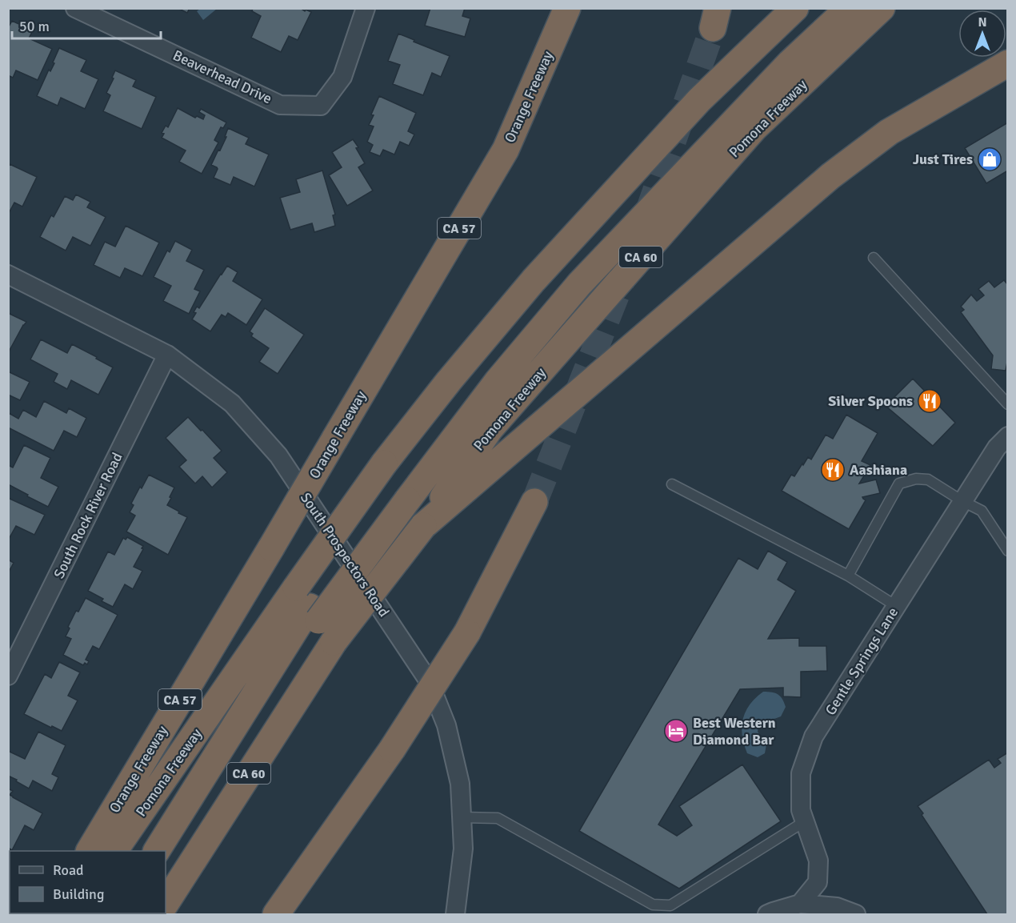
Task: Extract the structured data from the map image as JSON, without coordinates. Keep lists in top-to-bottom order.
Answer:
{
  "streets": {
    "highway": [
      "Orange Freeway",
      "Pomona Freeway",
      "CA 57",
      "CA 60"
    ],
    "street": [
      "Beaverhead Drive",
      "South Rock River Road",
      "South Prospectors Road",
      "Gentle Springs Lane"
    ]
  },
  "crossings": [
    ["South Rock River Road", "South Prospectors Road"]
  ],
  "places": {
    "shop": ["Just Tires"],
    "restaurant": ["Silver Spoons", "Aashiana"],
    "hotel": ["Best Western Diamond Bar"]
  },
  "legend": ["Road", "Building"],
  "scale_bar": "50 m",
  "north": "top"
}
